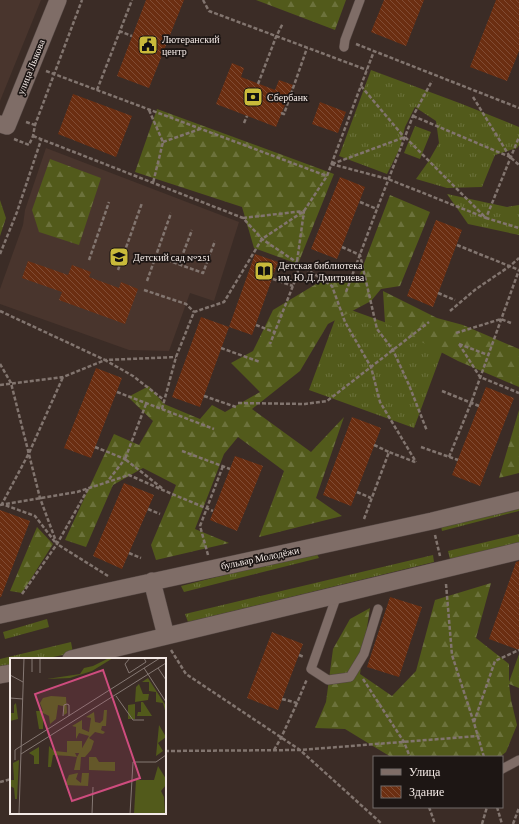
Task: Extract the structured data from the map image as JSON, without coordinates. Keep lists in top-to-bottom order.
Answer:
{
  "streets": {
    "street": ["улица Лыкова", "бульвар Молодёжи"]
  },
  "places": {
    "public building": ["Лютеранский центр"],
    "bank": ["Сбербанк"],
    "school or university": ["Детский сад №251"],
    "library": ["Детская библиотека им. Ю.Д. Дмитриева"]
  },
  "legend": ["Улица", "Здание"]
}
